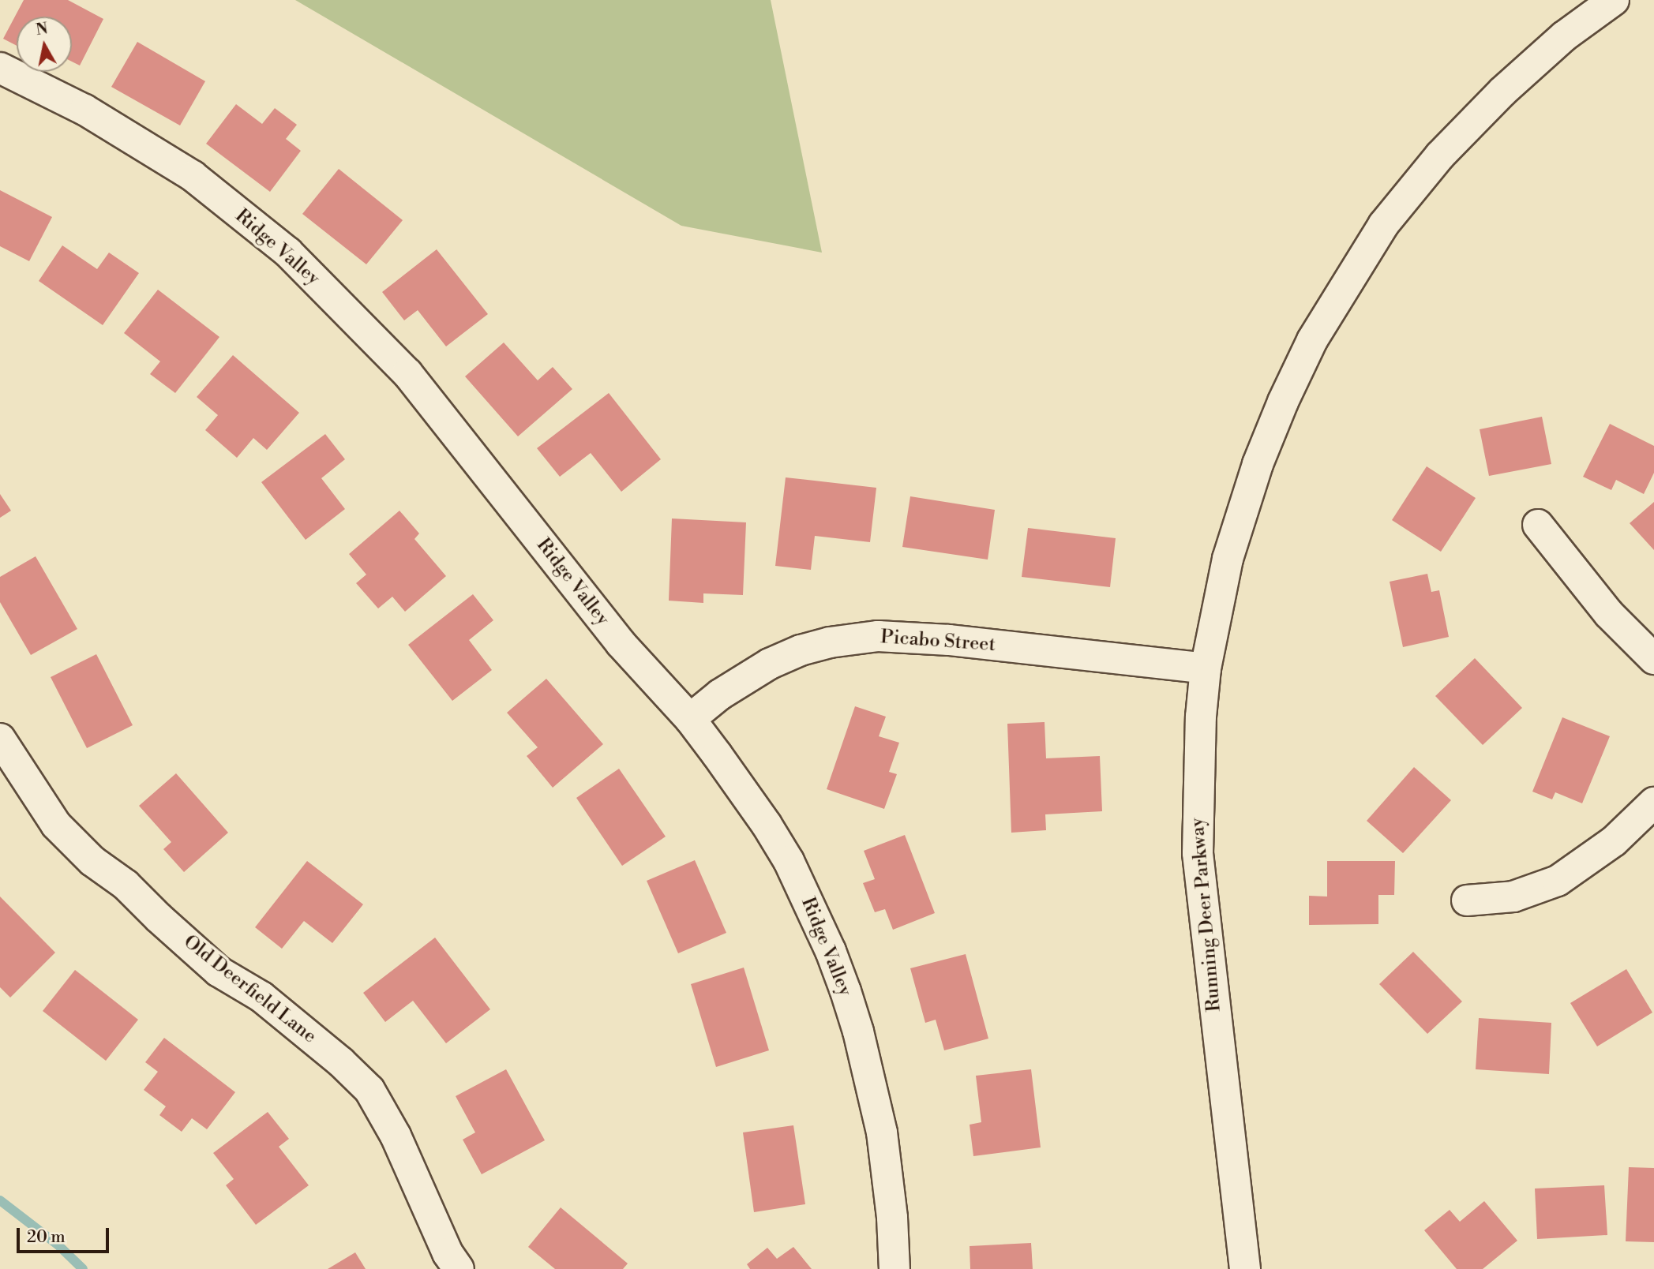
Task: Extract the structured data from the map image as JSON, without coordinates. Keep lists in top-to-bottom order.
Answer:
{
  "streets": {
    "street": [
      "Ridge Valley",
      "Picabo Street",
      "Running Deer Parkway",
      "Old Deerfield Lane"
    ]
  },
  "crossings": [
    ["Ridge Valley", "Picabo Street"],
    ["Picabo Street", "Running Deer Parkway"]
  ],
  "scale_bar": "20 m",
  "north": "top"
}
